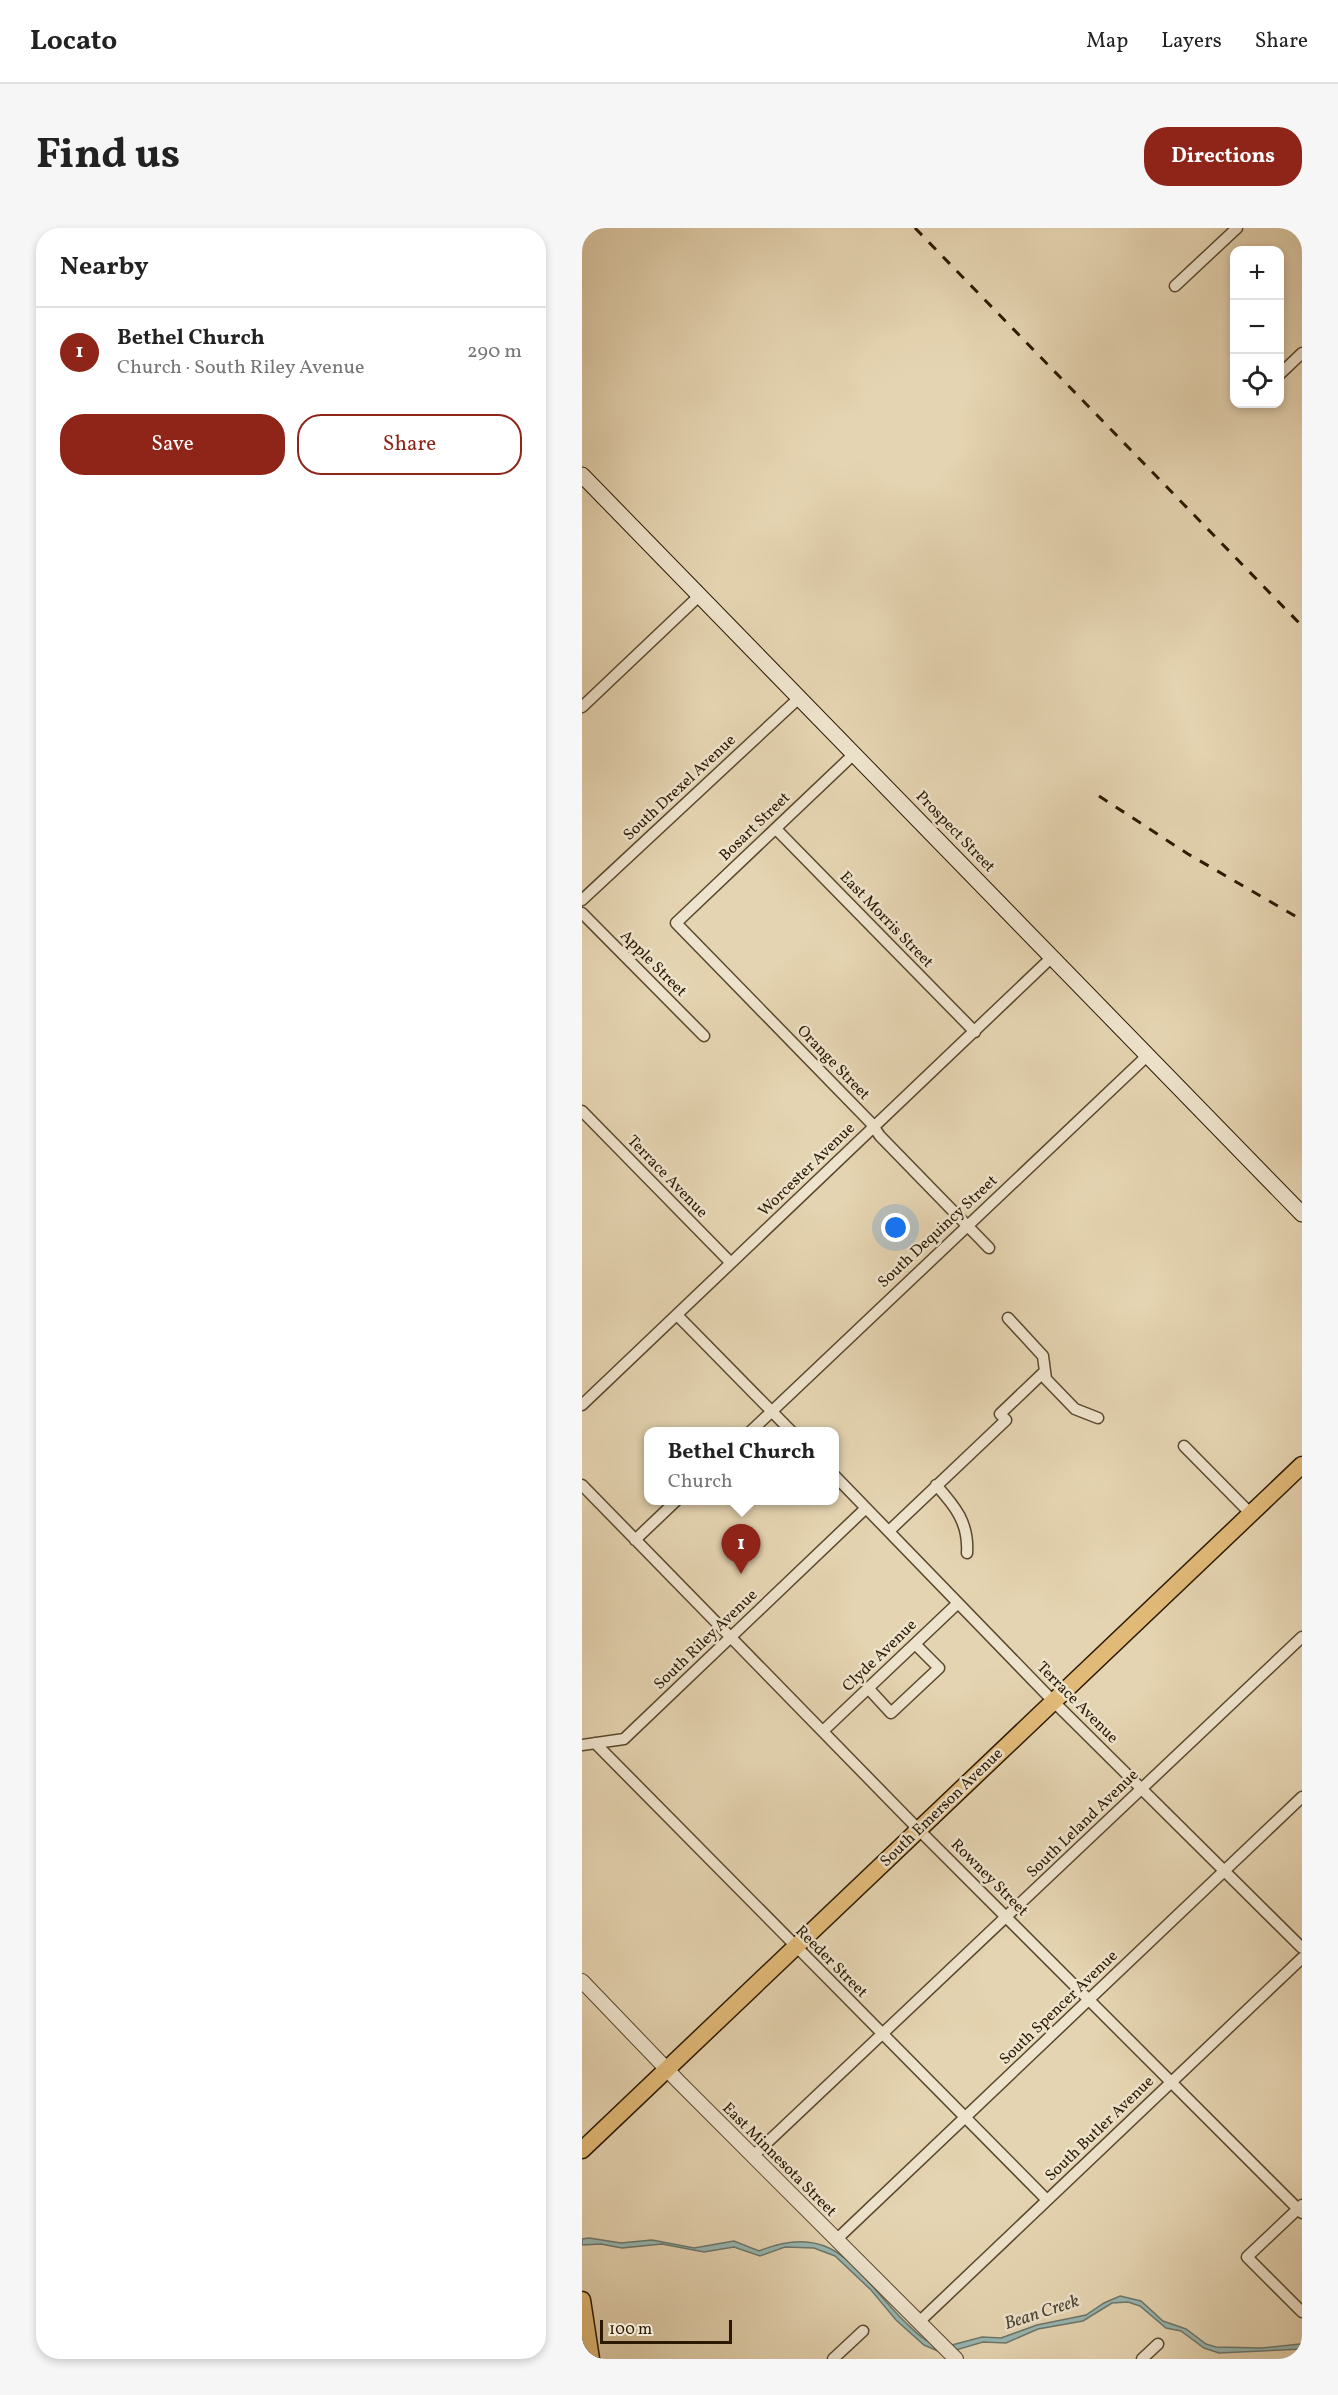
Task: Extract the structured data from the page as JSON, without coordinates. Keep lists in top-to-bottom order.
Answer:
{
  "streets": {
    "main road": ["Prospect Street", "South Emerson Avenue"],
    "street": [
      "South Drexel Avenue",
      "Bosart Street",
      "East Morris Street",
      "Apple Street",
      "Orange Street",
      "Worcester Avenue",
      "Terrace Avenue",
      "South Dequincy Street",
      "South Riley Avenue",
      "Clyde Avenue",
      "South Leland Avenue",
      "Rowney Street",
      "Reeder Street",
      "South Spencer Avenue",
      "South Butler Avenue",
      "East Minnesota Street"
    ]
  },
  "crossings": [
    ["South Drexel Avenue", "Prospect Street"],
    ["Bosart Street", "Prospect Street"],
    ["Bosart Street", "East Morris Street"],
    ["Bosart Street", "Orange Street"],
    ["Prospect Street", "Worcester Avenue"],
    ["Prospect Street", "South Dequincy Street"],
    ["East Morris Street", "Worcester Avenue"],
    ["Orange Street", "Worcester Avenue"],
    ["Orange Street", "South Dequincy Street"],
    ["Worcester Avenue", "Terrace Avenue"],
    ["Terrace Avenue", "South Riley Avenue"],
    ["Terrace Avenue", "Clyde Avenue"],
    ["Terrace Avenue", "South Emerson Avenue"],
    ["Terrace Avenue", "South Leland Avenue"],
    ["Terrace Avenue", "South Spencer Avenue"],
    ["South Riley Avenue", "Rowney Street"],
    ["South Riley Avenue", "Reeder Street"],
    ["Clyde Avenue", "Rowney Street"],
    ["South Emerson Avenue", "Rowney Street"],
    ["South Emerson Avenue", "Reeder Street"],
    ["South Emerson Avenue", "East Minnesota Street"],
    ["South Leland Avenue", "Rowney Street"],
    ["South Leland Avenue", "Reeder Street"],
    ["South Leland Avenue", "East Minnesota Street"],
    ["Rowney Street", "South Spencer Avenue"],
    ["Rowney Street", "South Butler Avenue"],
    ["Reeder Street", "South Spencer Avenue"],
    ["Reeder Street", "South Butler Avenue"],
    ["South Spencer Avenue", "East Minnesota Street"],
    ["South Butler Avenue", "East Minnesota Street"]
  ],
  "water": ["Bean Creek"],
  "scale_bar": "100 m",
  "page": {
    "header": "Locato",
    "nav": ["Map", "Layers", "Share"],
    "title": "Find us",
    "buttons": [
      "Directions",
      ["Save", "Share"]
    ],
    "heading": "Nearby",
    "map_buttons": ["+", "−"],
    "list": [
      {
        "mark": "1",
        "name": "Bethel Church",
        "note": "Church · South Riley Avenue",
        "value": "290 m"
      }
    ],
    "popup": ["Bethel Church", "Church"],
    "pins": "1",
    "scale": "100 m"
  }
}
